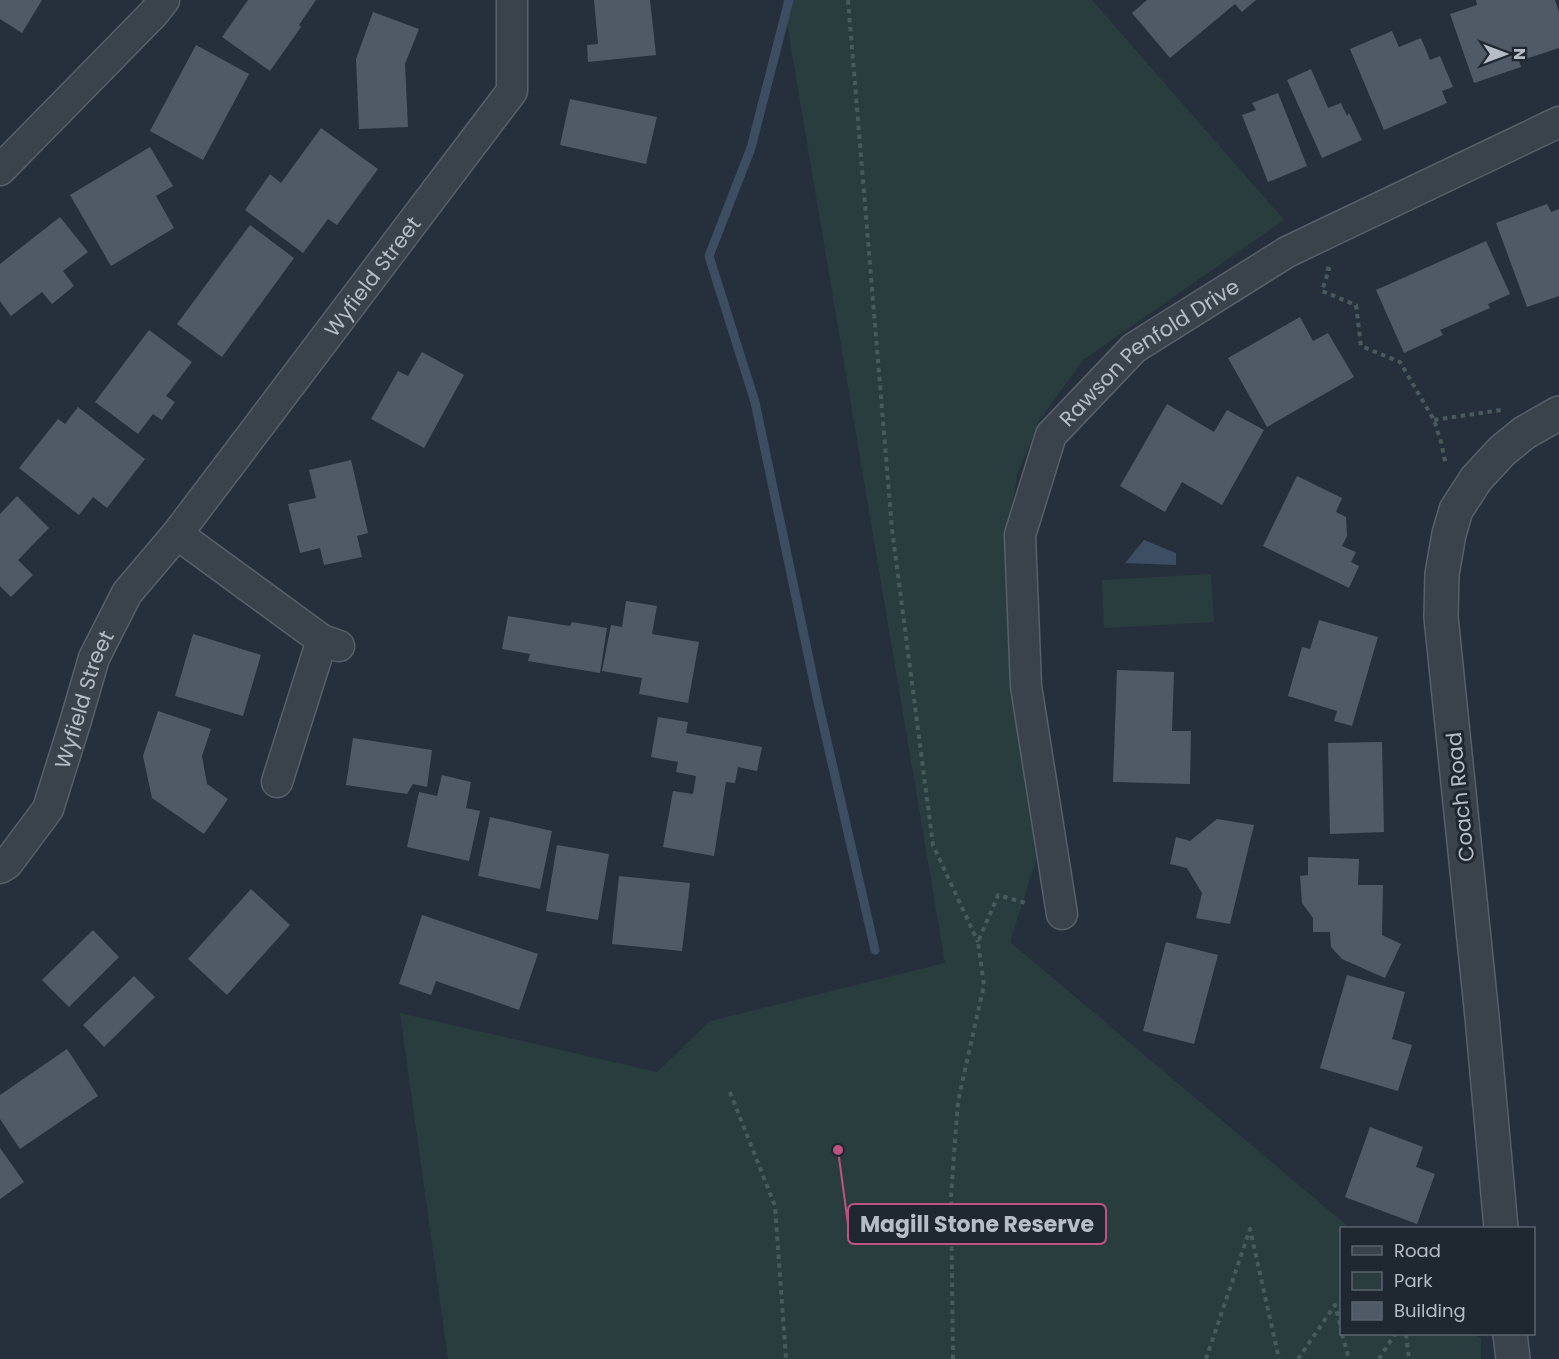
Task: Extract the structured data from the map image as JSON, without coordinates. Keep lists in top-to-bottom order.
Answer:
{
  "streets": {
    "street": ["Wyfield Street", "Rawson Penfold Drive", "Coach Road"]
  },
  "places": ["Magill Stone Reserve"],
  "legend": ["Road", "Park", "Building"],
  "north": "right"
}
